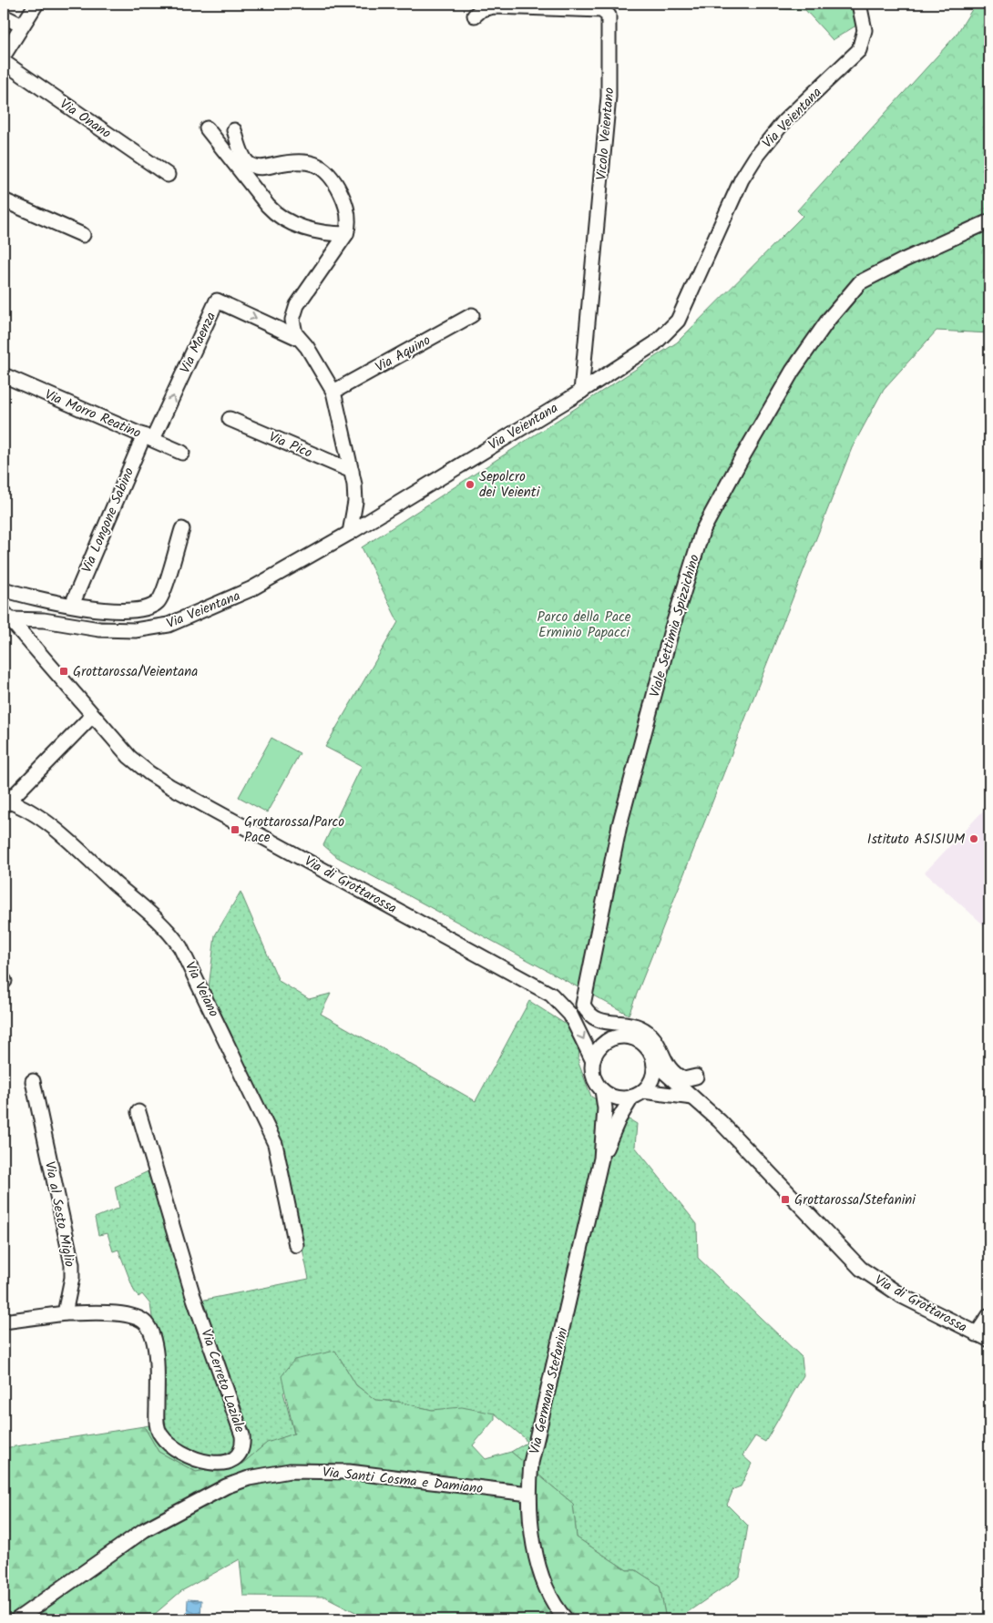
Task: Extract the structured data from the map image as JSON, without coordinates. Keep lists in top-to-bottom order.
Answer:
{
  "streets": {
    "street": [
      "Via Veientana",
      "Via Onano",
      "Vicolo Veientano",
      "Via Maenza",
      "Via Aquino",
      "Via Morro Reatino",
      "Via Pico",
      "Via Longone Sabino",
      "Viale Settimia Spizzichino",
      "Via di Grottarossa",
      "Via Veiano",
      "Via al Sesto Miglio",
      "Via Cerreto Laziale",
      "Via Germana Stefanini",
      "Via Santi Cosma e Damiano"
    ]
  },
  "crossings": [
    ["Via Veientana", "Vicolo Veientano"],
    ["Via Veientana", "Via di Grottarossa"],
    ["Via Maenza", "Via Morro Reatino"],
    ["Via Maenza", "Via Longone Sabino"],
    ["Via Morro Reatino", "Via Longone Sabino"],
    ["Via di Grottarossa", "Via Germana Stefanini"],
    ["Via al Sesto Miglio", "Via Cerreto Laziale"],
    ["Via Germana Stefanini", "Via Santi Cosma e Damiano"]
  ],
  "parks": ["Parco della Pace Erminio Papacci"],
  "places": {
    "other": ["Sepolcro dei Veienti", "Istituto ASISIUM"],
    "transit": ["Grottarossa/Veientana", "Grottarossa/Parco Pace", "Grottarossa/Stefanini"]
  }
}
